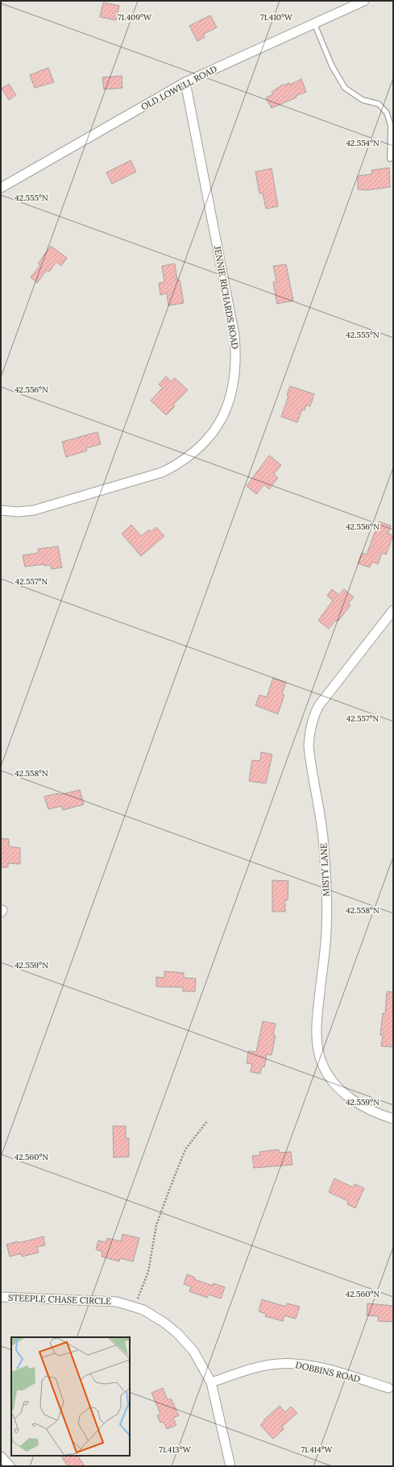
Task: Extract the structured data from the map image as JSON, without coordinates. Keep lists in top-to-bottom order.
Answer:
{
  "streets": {
    "street": [
      "OLD LOWELL ROAD",
      "JENNIE RICHARDS ROAD",
      "MISTY LANE",
      "STEEPLE CHASE CIRCLE",
      "DOBBINS ROAD"
    ]
  },
  "crossings": [
    ["OLD LOWELL ROAD", "JENNIE RICHARDS ROAD"],
    ["STEEPLE CHASE CIRCLE", "DOBBINS ROAD"]
  ],
  "coordinates": [
    "71.409°W",
    "71.410°W",
    "42.554°N",
    "42.555°N",
    "42.556°N",
    "42.557°N",
    "42.558°N",
    "42.559°N",
    "42.560°N",
    "71.413°W",
    "71.414°W"
  ]
}
